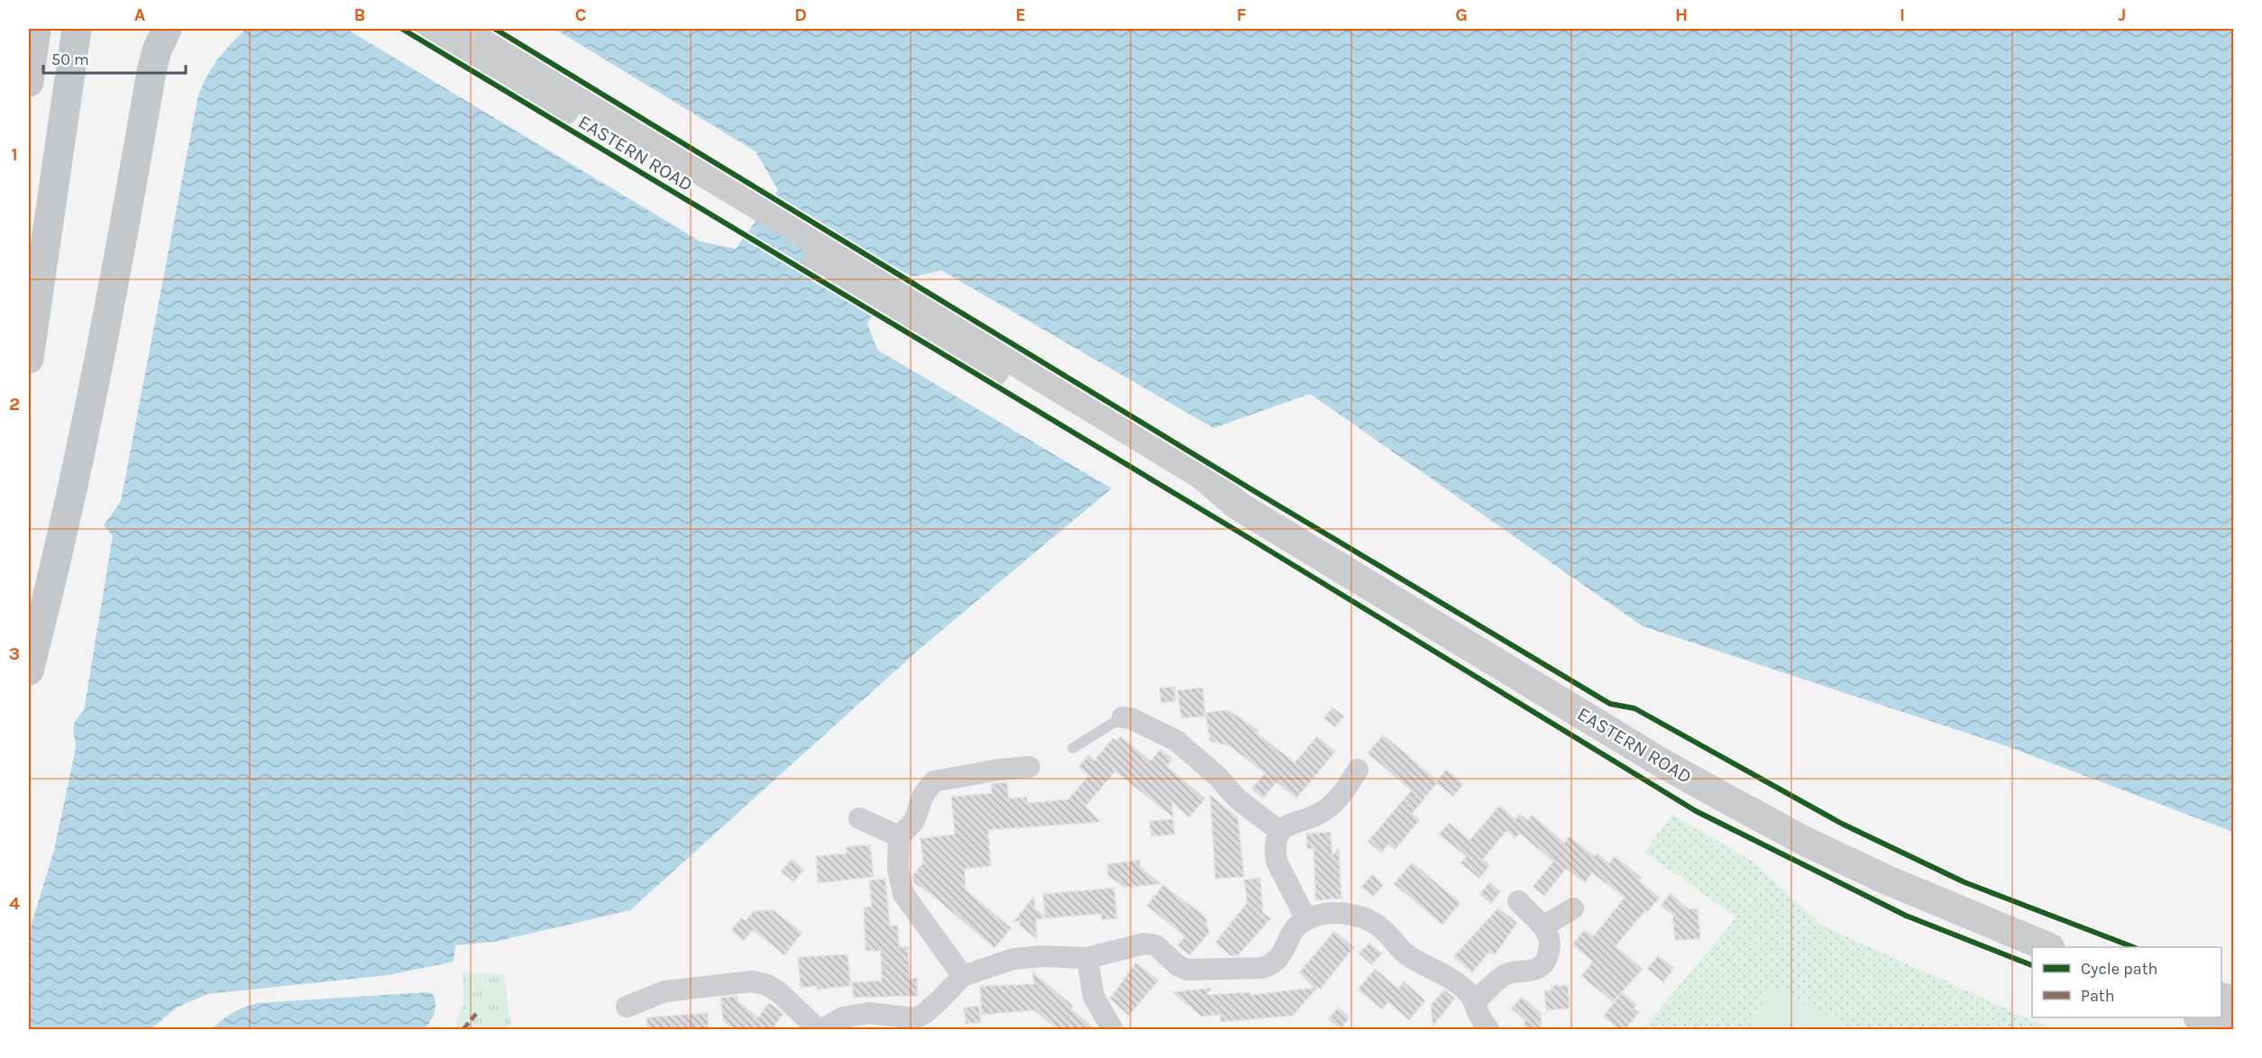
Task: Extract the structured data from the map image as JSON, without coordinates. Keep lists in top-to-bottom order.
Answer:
{
  "streets": {
    "main road": ["EASTERN ROAD"]
  },
  "legend": ["Cycle path", "Path"],
  "scale_bar": "50 m",
  "grid": {
    "columns": [
      "A",
      "B",
      "C",
      "D",
      "E",
      "F",
      "G",
      "H",
      "I",
      "J"
    ],
    "rows": [
      "1",
      "2",
      "3",
      "4"
    ]
  }
}
